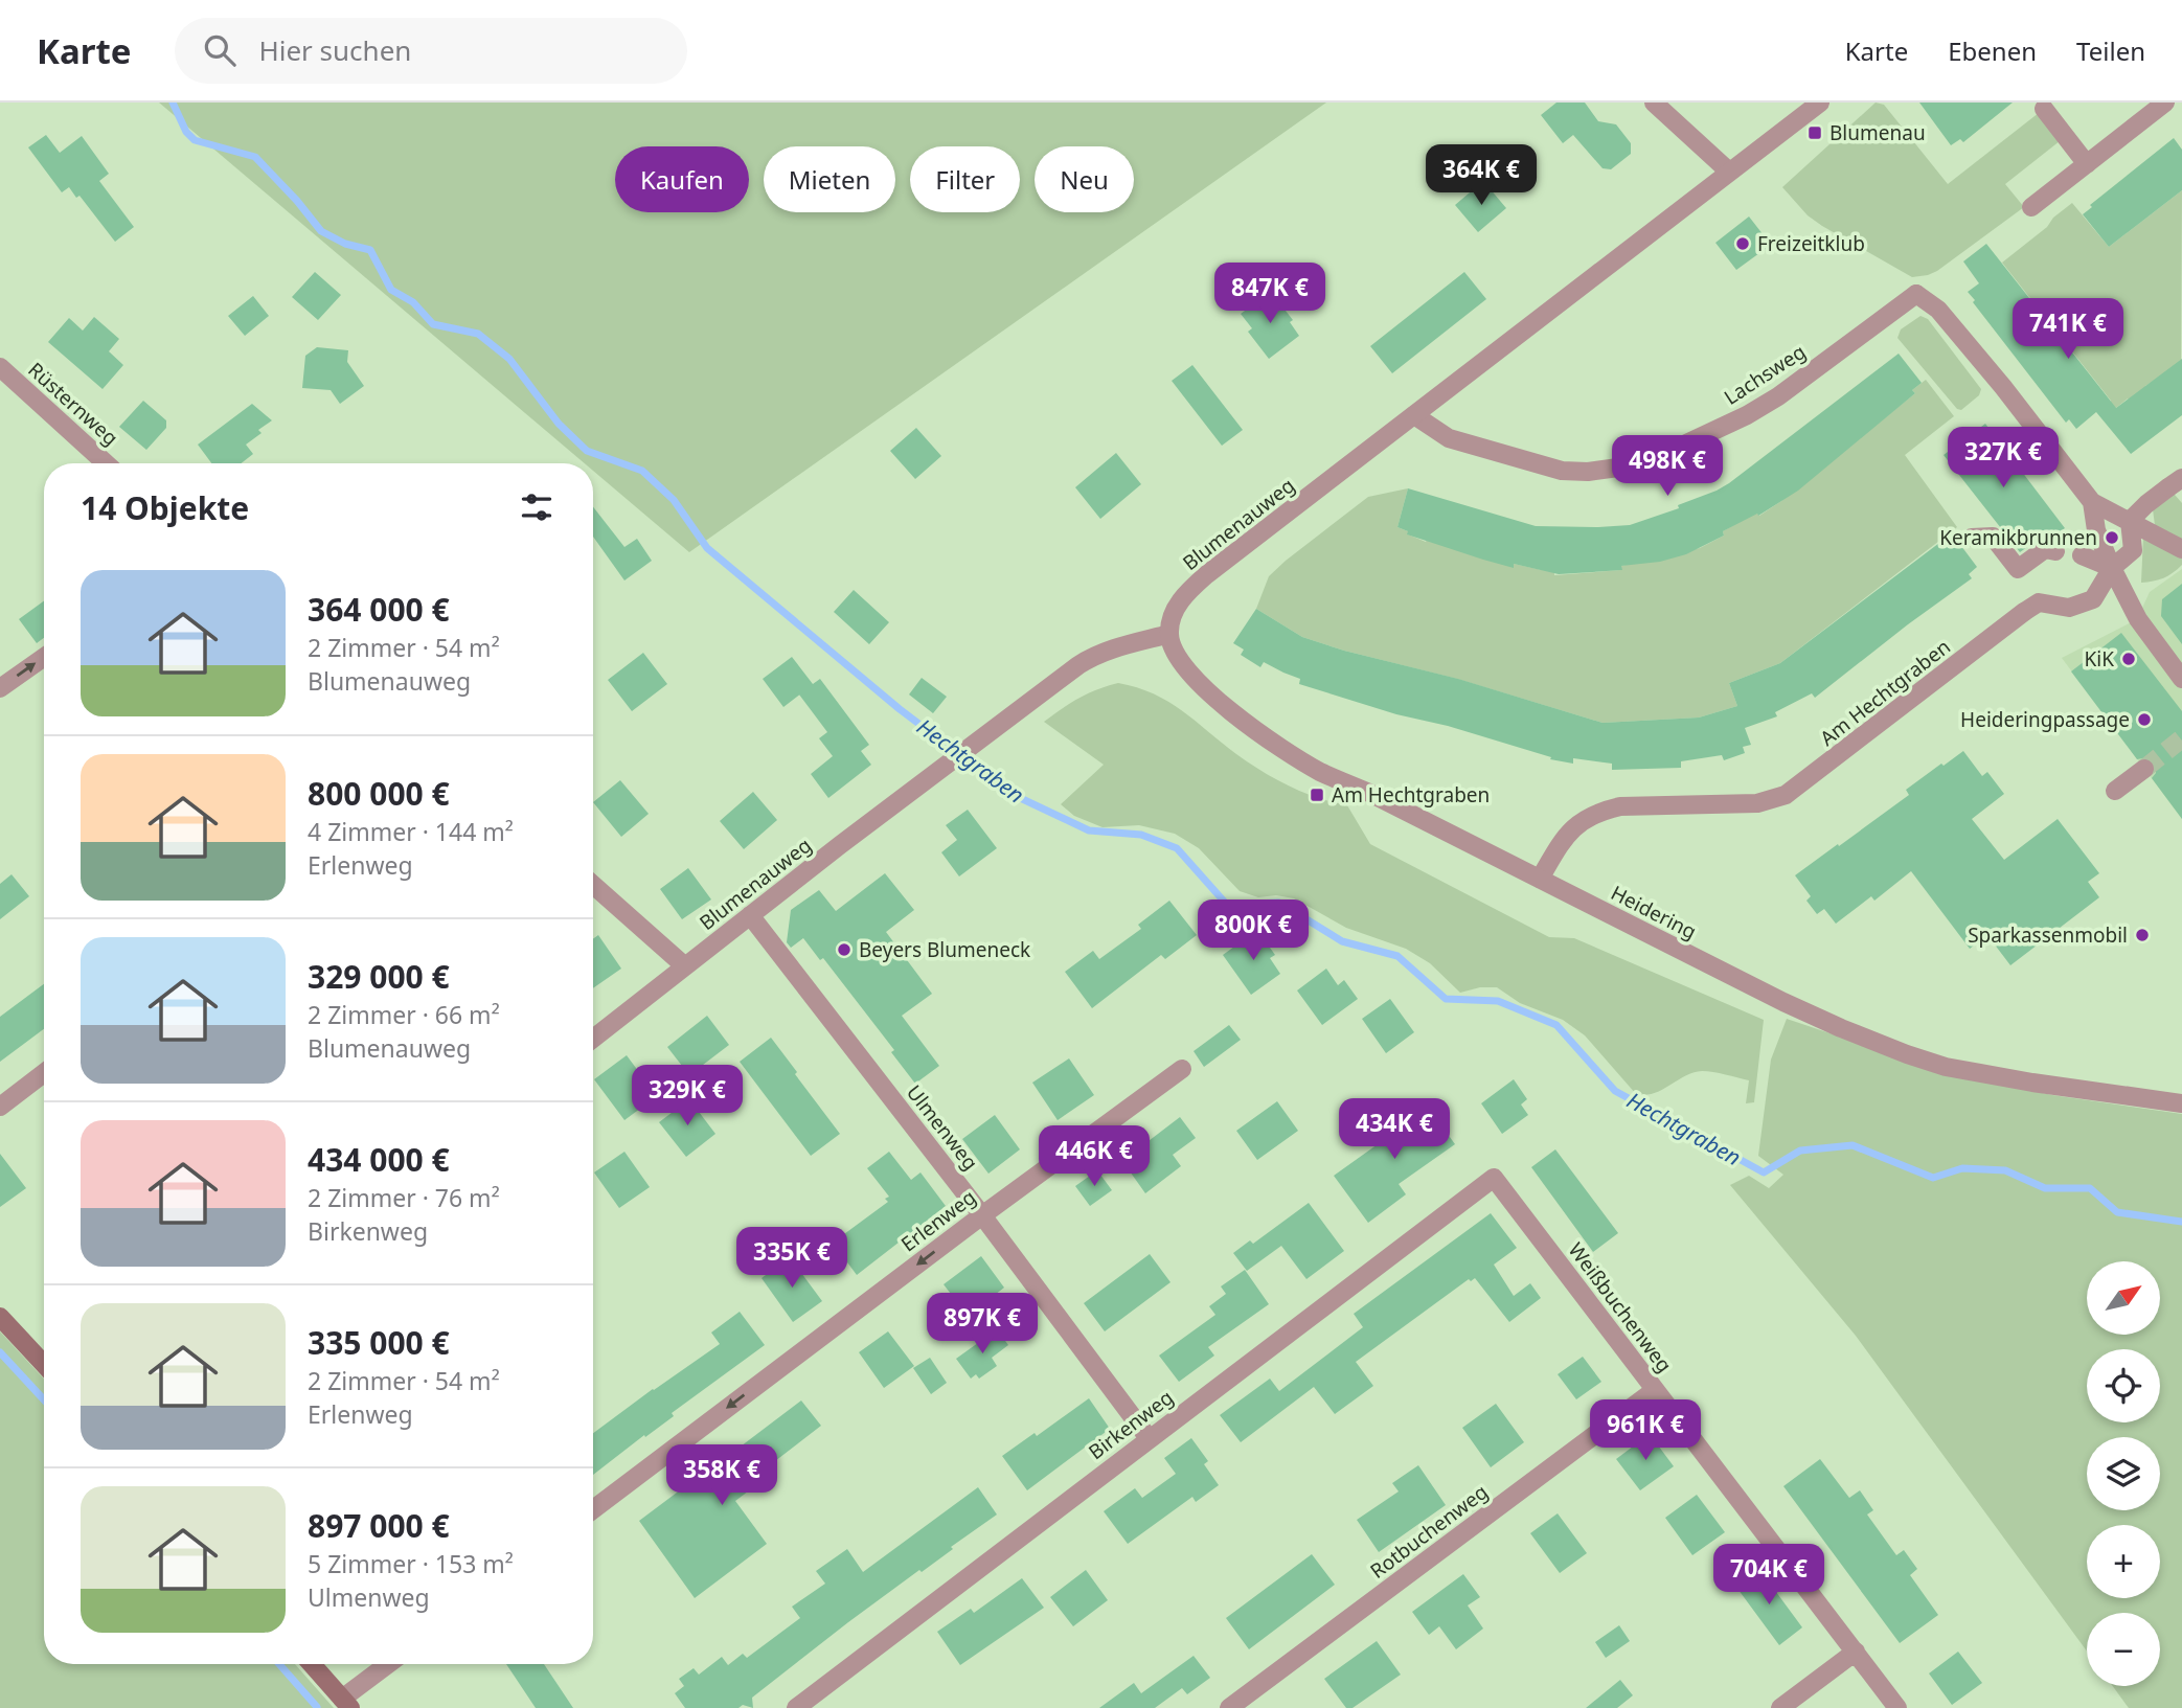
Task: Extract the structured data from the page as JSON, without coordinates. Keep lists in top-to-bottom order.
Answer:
{
  "streets": {
    "street": [
      "Lachsweg",
      "Rüsternweg",
      "Blumenauweg",
      "Am Hechtgraben",
      "Heidering",
      "Ulmenweg",
      "Erlenweg",
      "Weißbuchenweg",
      "Birkenweg",
      "Rotbuchenweg"
    ]
  },
  "crossings": [
    ["Lachsweg", "Blumenauweg"],
    ["Blumenauweg", "Heidering"],
    ["Blumenauweg", "Ulmenweg"],
    ["Am Hechtgraben", "Heidering"],
    ["Ulmenweg", "Erlenweg"],
    ["Ulmenweg", "Birkenweg"],
    ["Weißbuchenweg", "Birkenweg"],
    ["Weißbuchenweg", "Rotbuchenweg"]
  ],
  "one_way": ["Erlenweg"],
  "water": ["Hechtgraben"],
  "places": {
    "transit": ["Blumenau", "Am Hechtgraben"],
    "other": [
      "Freizeitklub",
      "Keramikbrunnen",
      "KiK",
      "Heideringpassage",
      "Sparkassenmobil",
      "Beyers Blumeneck"
    ]
  },
  "north": "top right",
  "page": {
    "header": "Karte",
    "search": "Hier suchen",
    "nav": ["Karte", "Ebenen", "Teilen"],
    "price": [
      "364K €",
      "847K €",
      "741K €",
      "327K €",
      "498K €",
      "800K €",
      "329K €",
      "434K €",
      "446K €",
      "335K €",
      "897K €",
      "961K €",
      "358K €",
      "704K €"
    ],
    "chip": [
      "Kaufen",
      "Mieten",
      "Filter",
      "Neu"
    ],
    "heading": "14 Objekte",
    "list": [
      {
        "name": "364 000 €",
        "note": "2 Zimmer · 54 m² · Blumenauweg"
      },
      {
        "name": "800 000 €",
        "note": "4 Zimmer · 144 m² · Erlenweg"
      },
      {
        "name": "329 000 €",
        "note": "2 Zimmer · 66 m² · Blumenauweg"
      },
      {
        "name": "434 000 €",
        "note": "2 Zimmer · 76 m² · Birkenweg"
      },
      {
        "name": "335 000 €",
        "note": "2 Zimmer · 54 m² · Erlenweg"
      },
      {
        "name": "897 000 €",
        "note": "5 Zimmer · 153 m² · Ulmenweg"
      }
    ],
    "map_buttons": ["+", "−"]
  }
}
